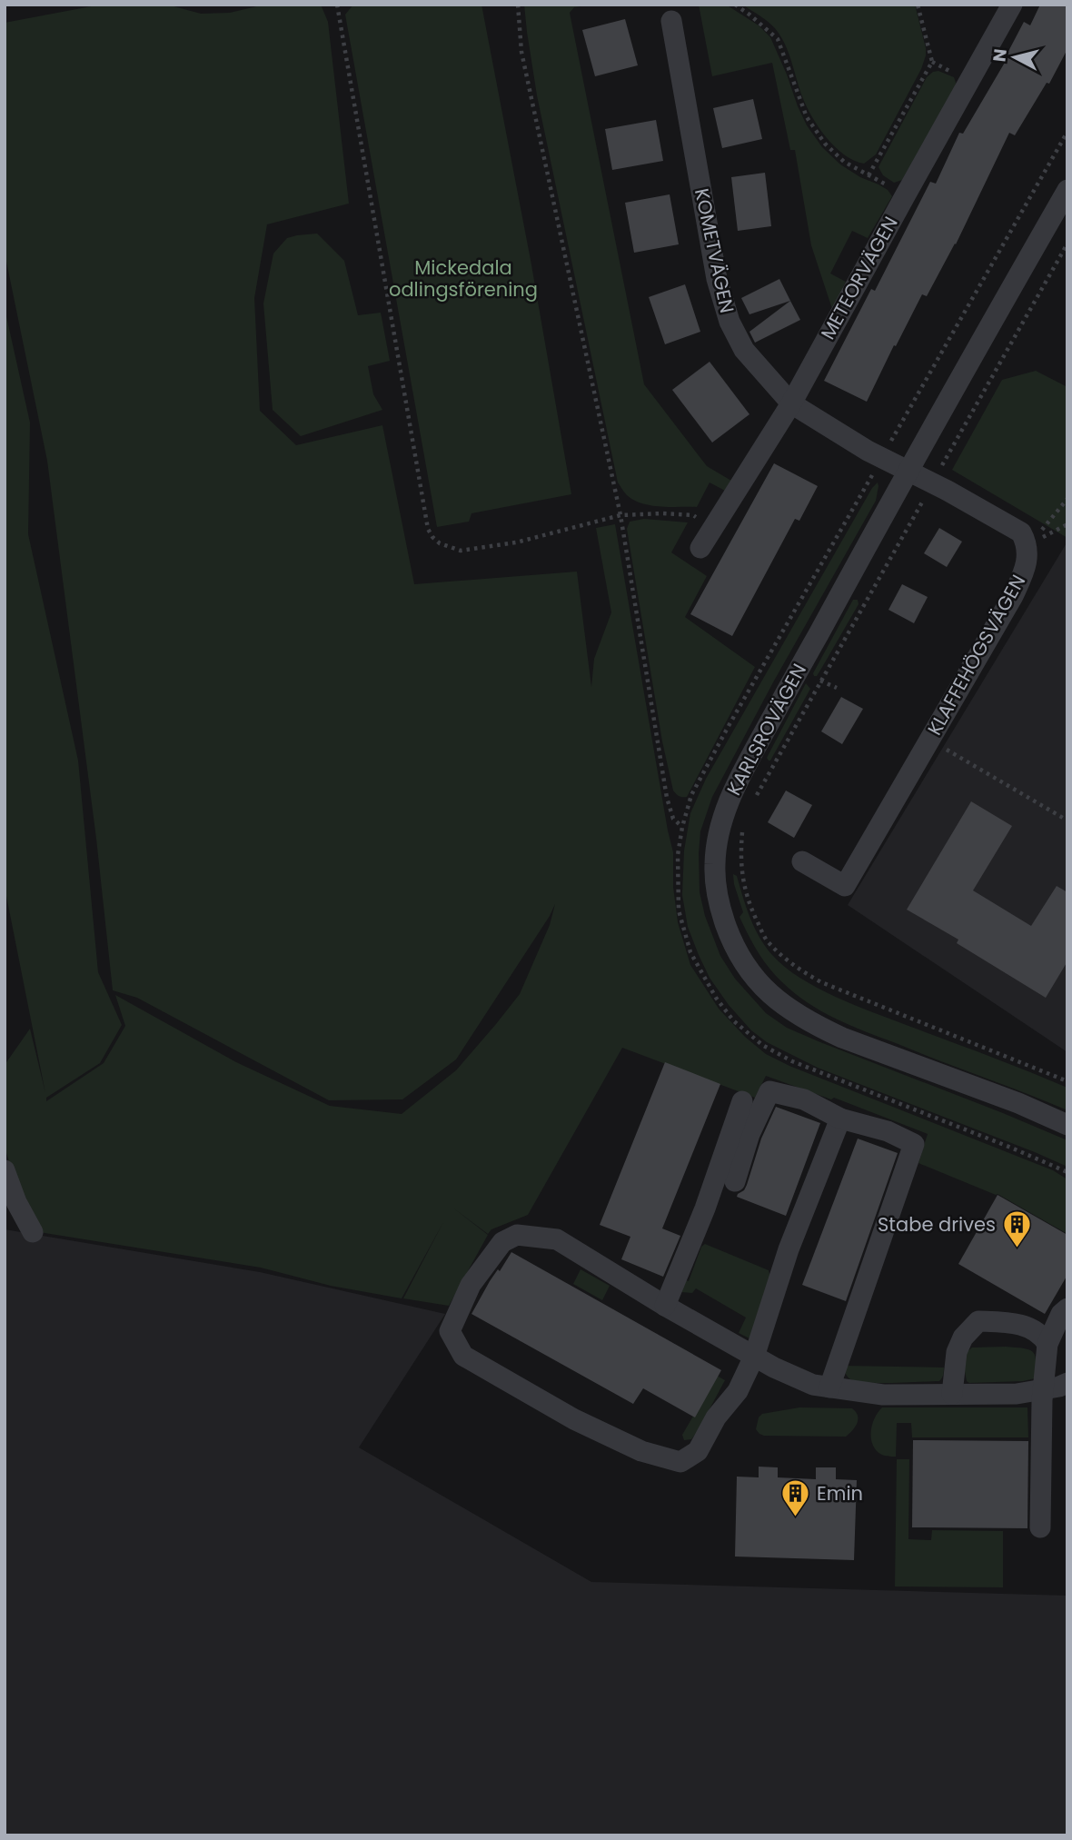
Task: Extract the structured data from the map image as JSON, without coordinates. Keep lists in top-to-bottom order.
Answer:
{
  "streets": {
    "street": [
      "KOMETVÄGEN",
      "METEORVÄGEN",
      "KLAFFEHÖGSVÄGEN",
      "KARLSROVÄGEN"
    ]
  },
  "crossings": [
    ["KOMETVÄGEN", "METEORVÄGEN"],
    ["KOMETVÄGEN", "KARLSROVÄGEN"]
  ],
  "parks": ["Mickedala odlingsförening"],
  "places": {
    "building": ["Stabe drives", "Emin"]
  },
  "north": "left"
}
